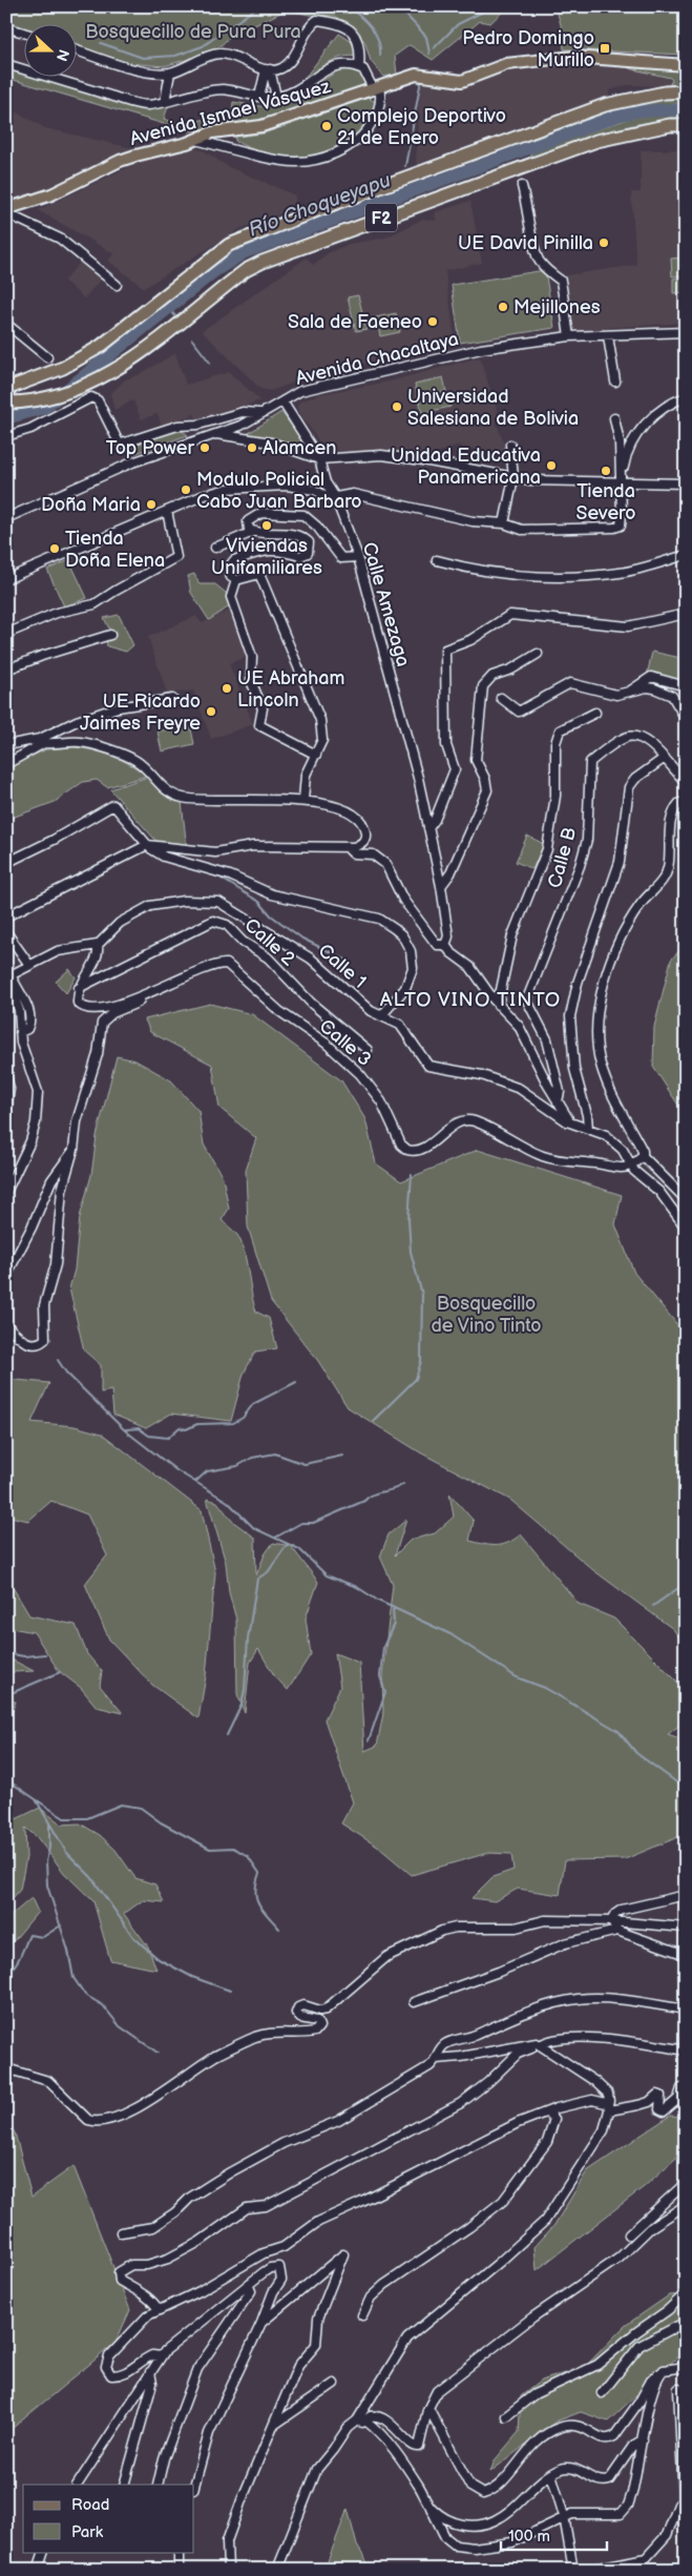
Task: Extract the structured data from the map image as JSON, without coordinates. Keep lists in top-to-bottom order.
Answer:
{
  "streets": {
    "highway": ["F2"],
    "main road": ["Avenida Ismael Vásquez"],
    "street": [
      "Avenida Chacaltaya",
      "Calle Amezaga",
      "Calle B",
      "Calle 2",
      "Calle 1",
      "Calle 3"
    ]
  },
  "crossings": [
    ["Avenida Chacaltaya", "Calle Amezaga"],
    ["Calle 2", "Calle 3"],
    ["Calle 1", "Calle 3"]
  ],
  "districts": ["ALTO VINO TINTO"],
  "water": ["Río Choqueyapu"],
  "parks": ["Bosquecillo de Pura Pura", "Bosquecillo de Vino Tinto"],
  "places": {
    "transit": ["Pedro Domingo Murillo"],
    "other": [
      "Complejo Deportivo 21 de Enero",
      "UE David Pinilla",
      "Mejillones",
      "Sala de Faeneo",
      "Universidad Salesiana de Bolivia",
      "Top Power",
      "Alamcen",
      "Unidad Educativa Panamericana",
      "Tienda Severo",
      "Modulo Policial Cabo Juan Barbaro",
      "Doña Maria",
      "Viviendas Unifamiliares",
      "Tienda Doña Elena",
      "UE Abraham Lincoln",
      "UE Ricardo Jaimes Freyre"
    ]
  },
  "legend": ["Road", "Park"],
  "scale_bar": "100 m",
  "north": "right"
}
